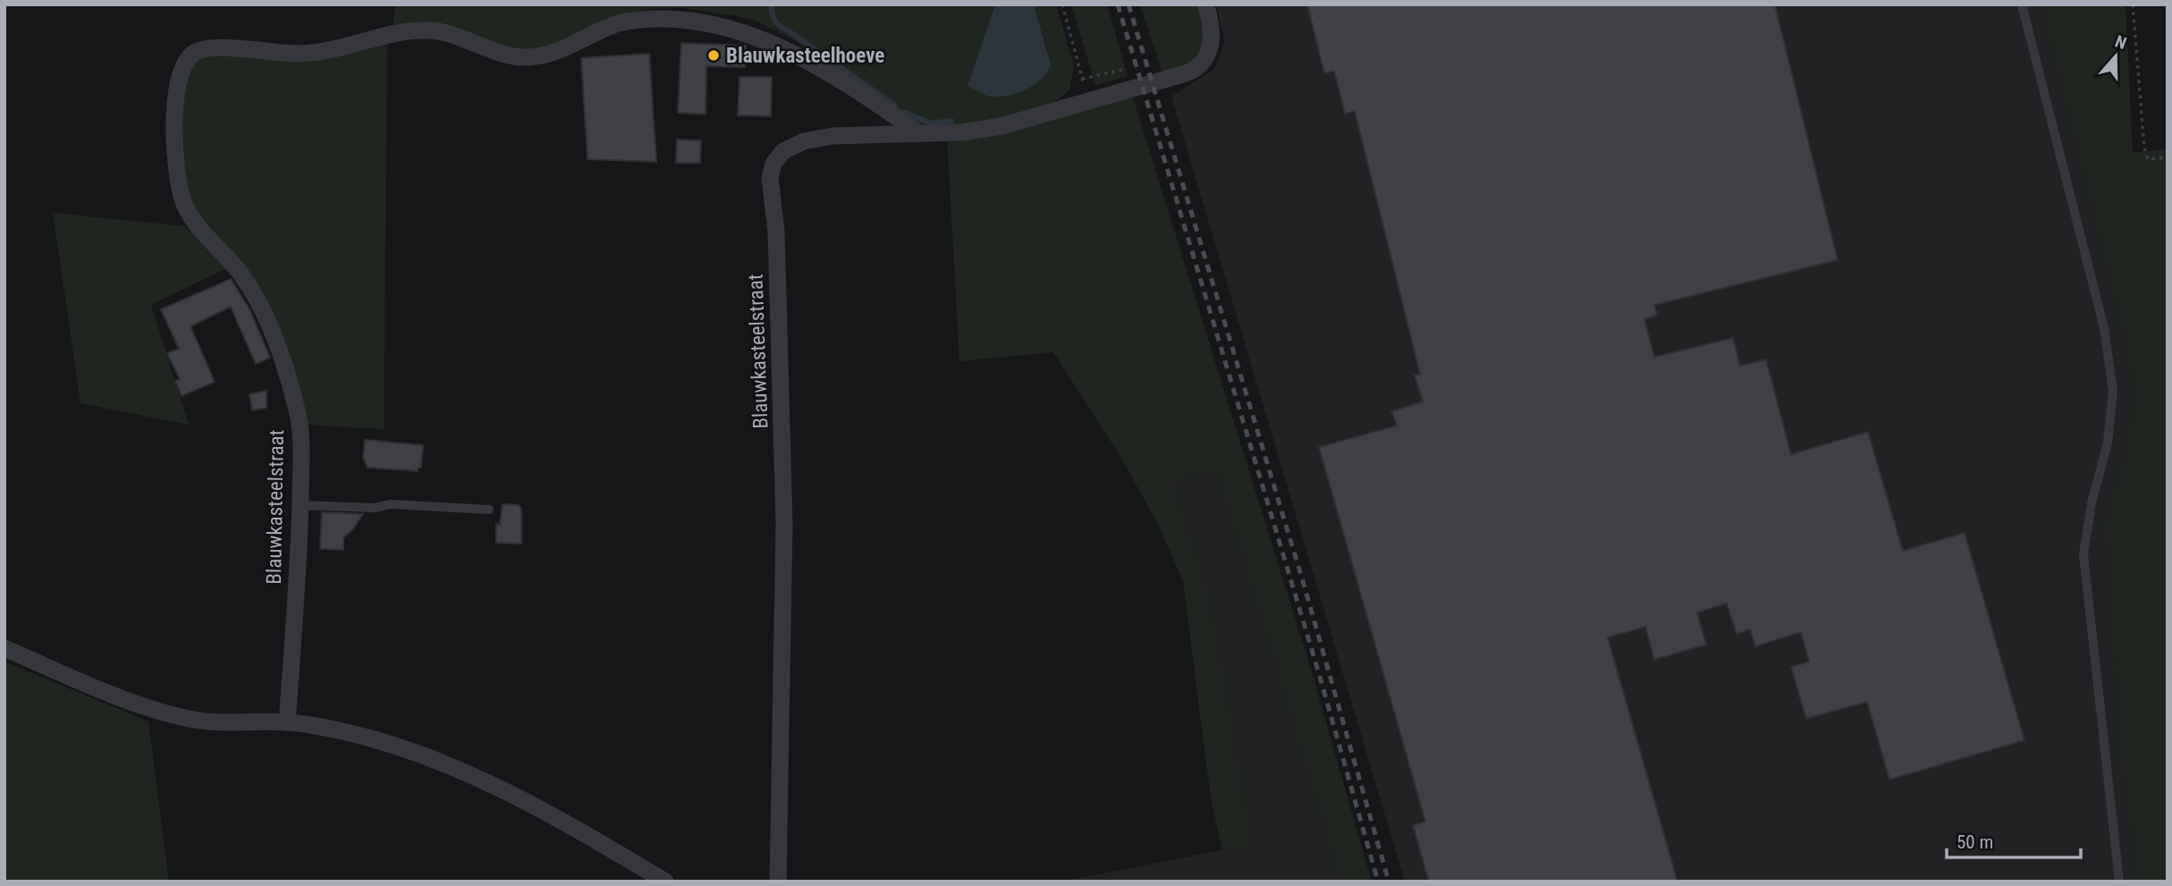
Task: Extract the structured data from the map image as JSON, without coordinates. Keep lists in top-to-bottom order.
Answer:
{
  "streets": {
    "street": ["Blauwkasteelstraat"]
  },
  "places": ["Blauwkasteelhoeve"],
  "scale_bar": "50 m",
  "north": "top"
}
